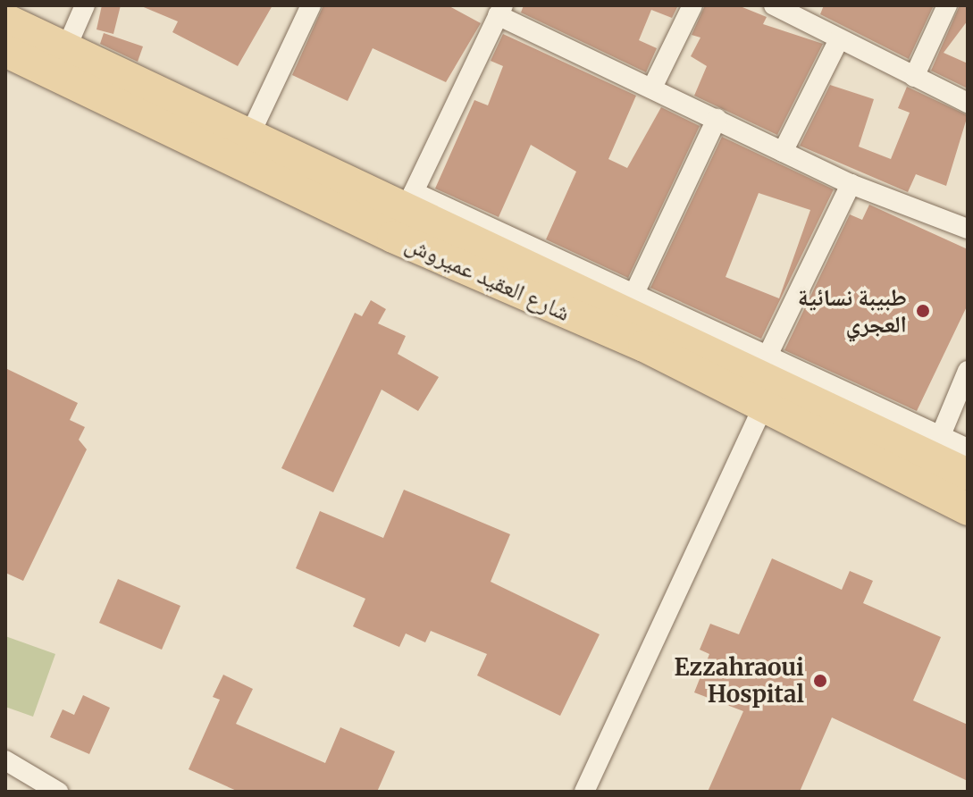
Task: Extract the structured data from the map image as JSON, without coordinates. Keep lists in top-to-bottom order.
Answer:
{
  "streets": {
    "main road": ["شارع العقيد عميروش"]
  },
  "places": ["طبيبة نسائية العجري", "Ezzahraoui Hospital"]
}
